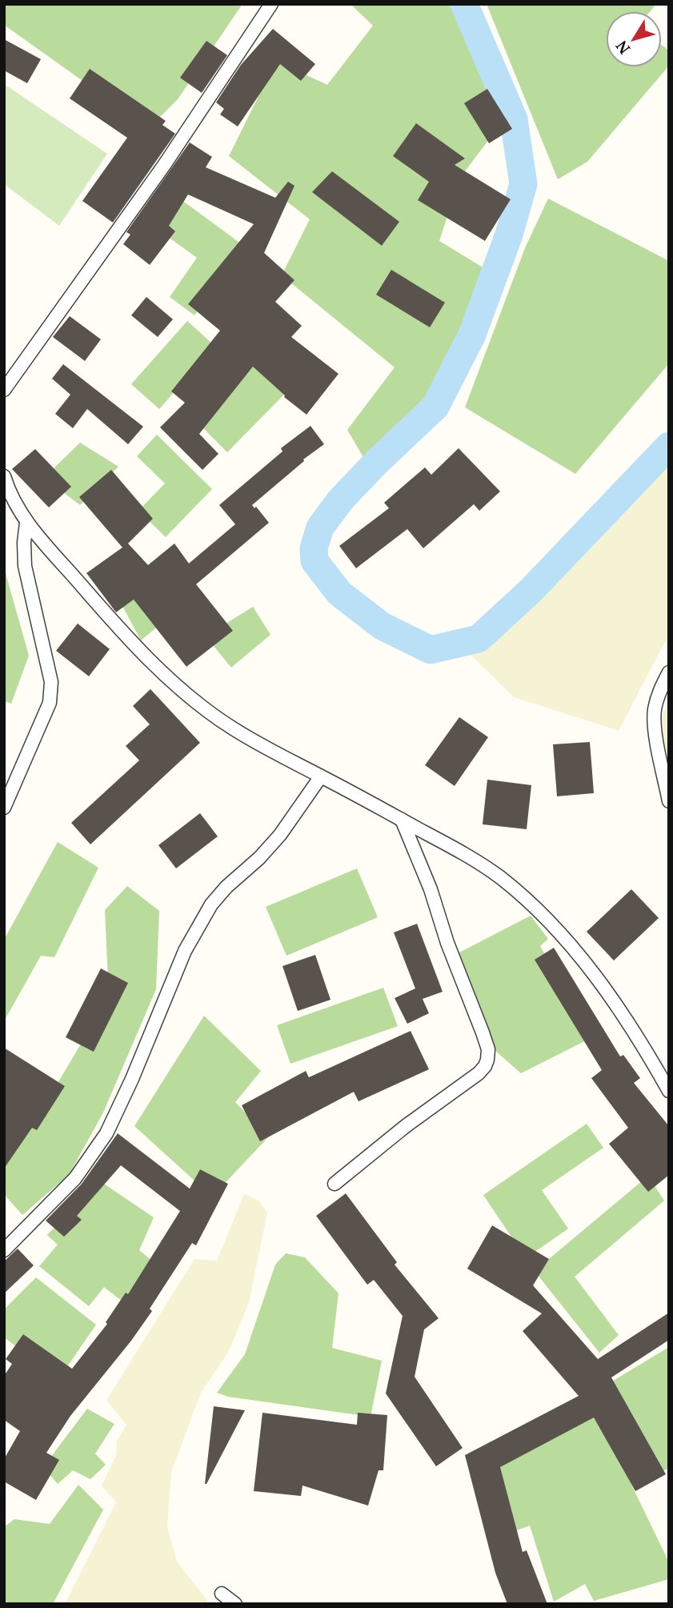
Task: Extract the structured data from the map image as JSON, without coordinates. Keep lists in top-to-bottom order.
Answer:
{
  "north": "bottom left"
}
